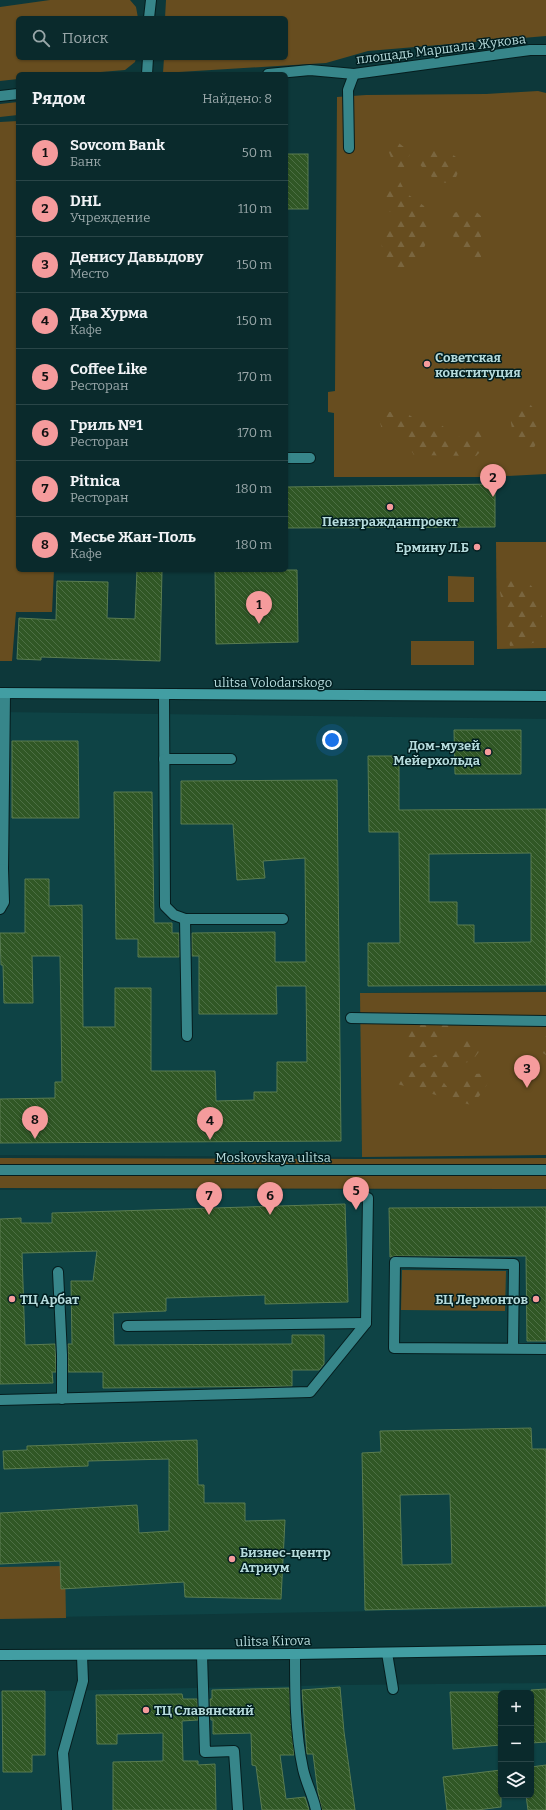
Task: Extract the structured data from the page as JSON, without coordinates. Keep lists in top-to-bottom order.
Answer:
{
  "streets": {
    "main road": ["ulitsa Volodarskogo", "ulitsa Kirova"],
    "street": ["площадь Маршала Жукова", "Moskovskaya ulitsa"]
  },
  "places": [
    "Советская конституция",
    "Пензгражданпроект",
    "Ермину Л.Б",
    "Дом-музей Мейерхольда",
    "ТЦ Арбат",
    "БЦ Лермонтов",
    "Бизнес-центр Атриум",
    "ТЦ Славянский"
  ],
  "page": {
    "search": "Поиск",
    "heading": ["Рядом", "Найдено: 8"],
    "list": [
      {
        "mark": "1",
        "name": "Sovcom Bank",
        "note": "Банк",
        "value": "50 m"
      },
      {
        "mark": "2",
        "name": "DHL",
        "note": "Учреждение",
        "value": "110 m"
      },
      {
        "mark": "3",
        "name": "Денису Давыдову",
        "note": "Место",
        "value": "150 m"
      },
      {
        "mark": "4",
        "name": "Два Хурма",
        "note": "Кафе",
        "value": "150 m"
      },
      {
        "mark": "5",
        "name": "Coffee Like",
        "note": "Ресторан",
        "value": "170 m"
      },
      {
        "mark": "6",
        "name": "Гриль №1",
        "note": "Ресторан",
        "value": "170 m"
      },
      {
        "mark": "7",
        "name": "Pitnica",
        "note": "Ресторан",
        "value": "180 m"
      },
      {
        "mark": "8",
        "name": "Месье Жан-Поль",
        "note": "Кафе",
        "value": "180 m"
      }
    ],
    "pins": [
      "2",
      "1",
      "3",
      "8",
      "4",
      "5",
      "6",
      "7"
    ],
    "map_buttons": ["+", "−"]
  }
}
